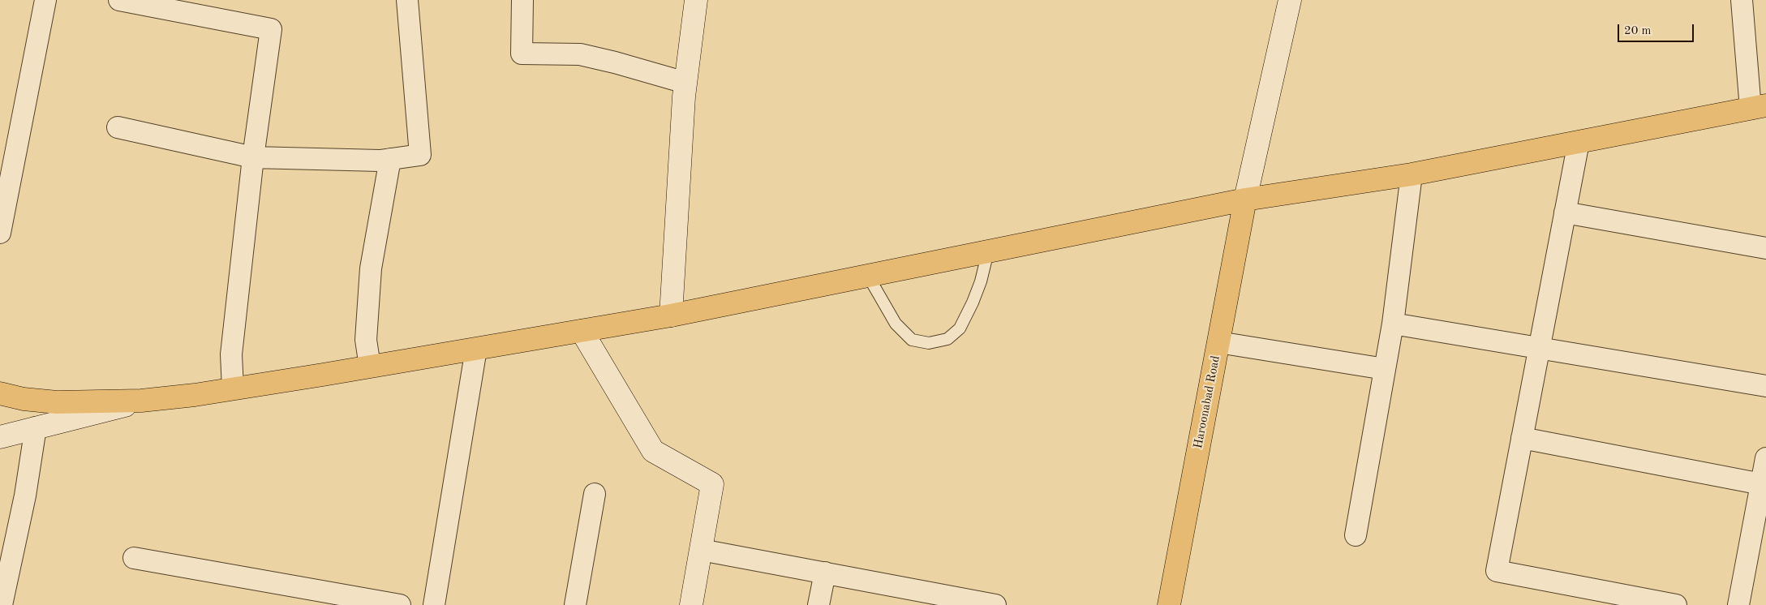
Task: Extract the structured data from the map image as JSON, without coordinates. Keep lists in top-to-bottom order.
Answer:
{
  "streets": {
    "main road": ["Haroonabad Road"]
  },
  "scale_bar": "20 m"
}
